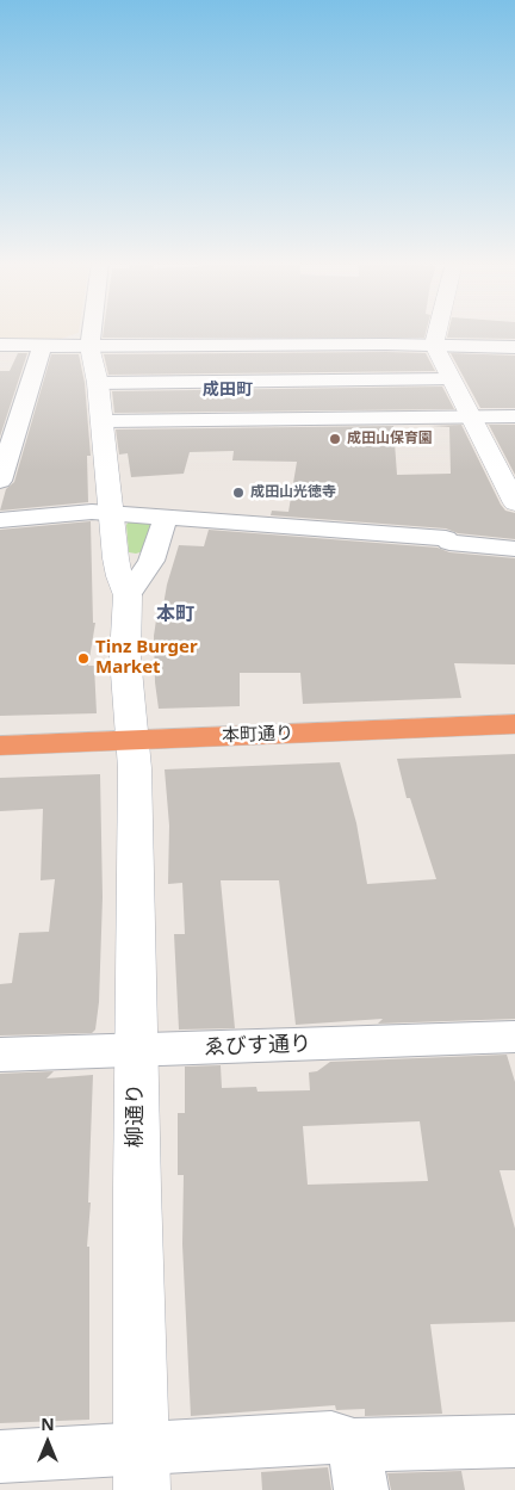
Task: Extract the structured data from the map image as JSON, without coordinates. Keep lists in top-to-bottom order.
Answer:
{
  "streets": {
    "highway": ["本町通り"],
    "street": ["ゑびす通り", "柳通り"]
  },
  "crossings": [
    ["本町通り", "柳通り"],
    ["ゑびす通り", "柳通り"]
  ],
  "districts": ["成田町", "本町"],
  "places": ["成田山保育園", "成田山光徳寺", "Tinz Burger Market"],
  "north": "top"
}
